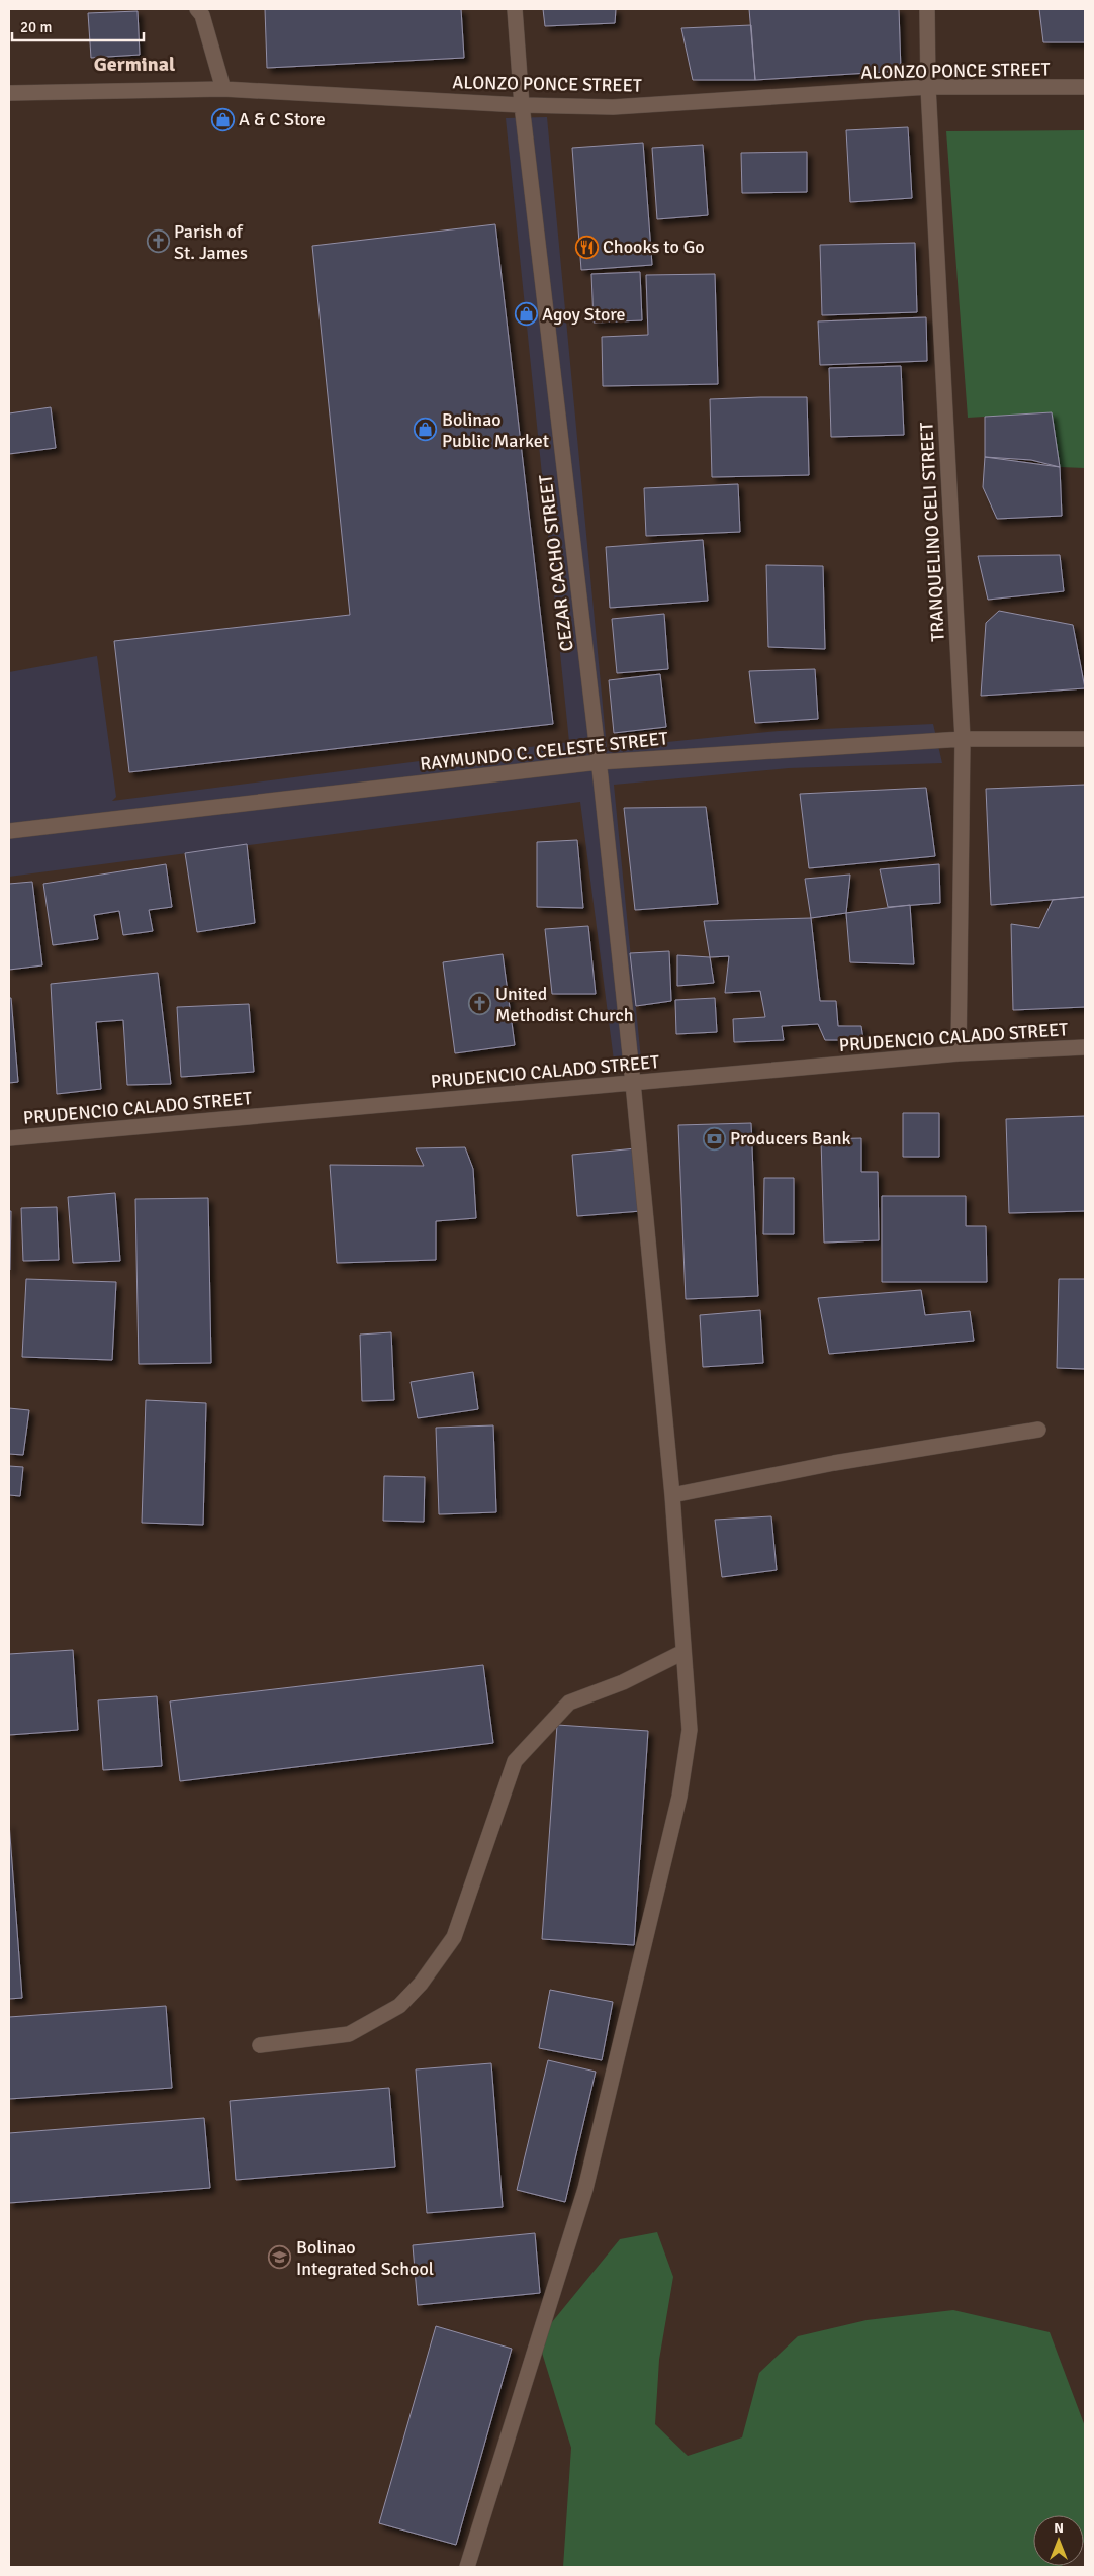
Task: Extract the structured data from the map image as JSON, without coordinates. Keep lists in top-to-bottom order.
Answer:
{
  "streets": {
    "street": [
      "ALONZO PONCE STREET",
      "TRANQUELINO CELI STREET",
      "CEZAR CACHO STREET",
      "RAYMUNDO C. CELESTE STREET",
      "PRUDENCIO CALADO STREET"
    ]
  },
  "crossings": [
    ["ALONZO PONCE STREET", "TRANQUELINO CELI STREET"],
    ["ALONZO PONCE STREET", "CEZAR CACHO STREET"],
    ["TRANQUELINO CELI STREET", "RAYMUNDO C. CELESTE STREET"],
    ["TRANQUELINO CELI STREET", "PRUDENCIO CALADO STREET"],
    ["CEZAR CACHO STREET", "RAYMUNDO C. CELESTE STREET"],
    ["CEZAR CACHO STREET", "PRUDENCIO CALADO STREET"]
  ],
  "districts": ["Germinal"],
  "places": {
    "shop": ["A & C Store", "Agoy Store", "Bolinao Public Market"],
    "church": ["Parish of St. James", "United Methodist Church"],
    "restaurant": ["Chooks to Go"],
    "bank": ["Producers Bank"],
    "school or university": ["Bolinao Integrated School"]
  },
  "scale_bar": "20 m",
  "north": "top"
}
